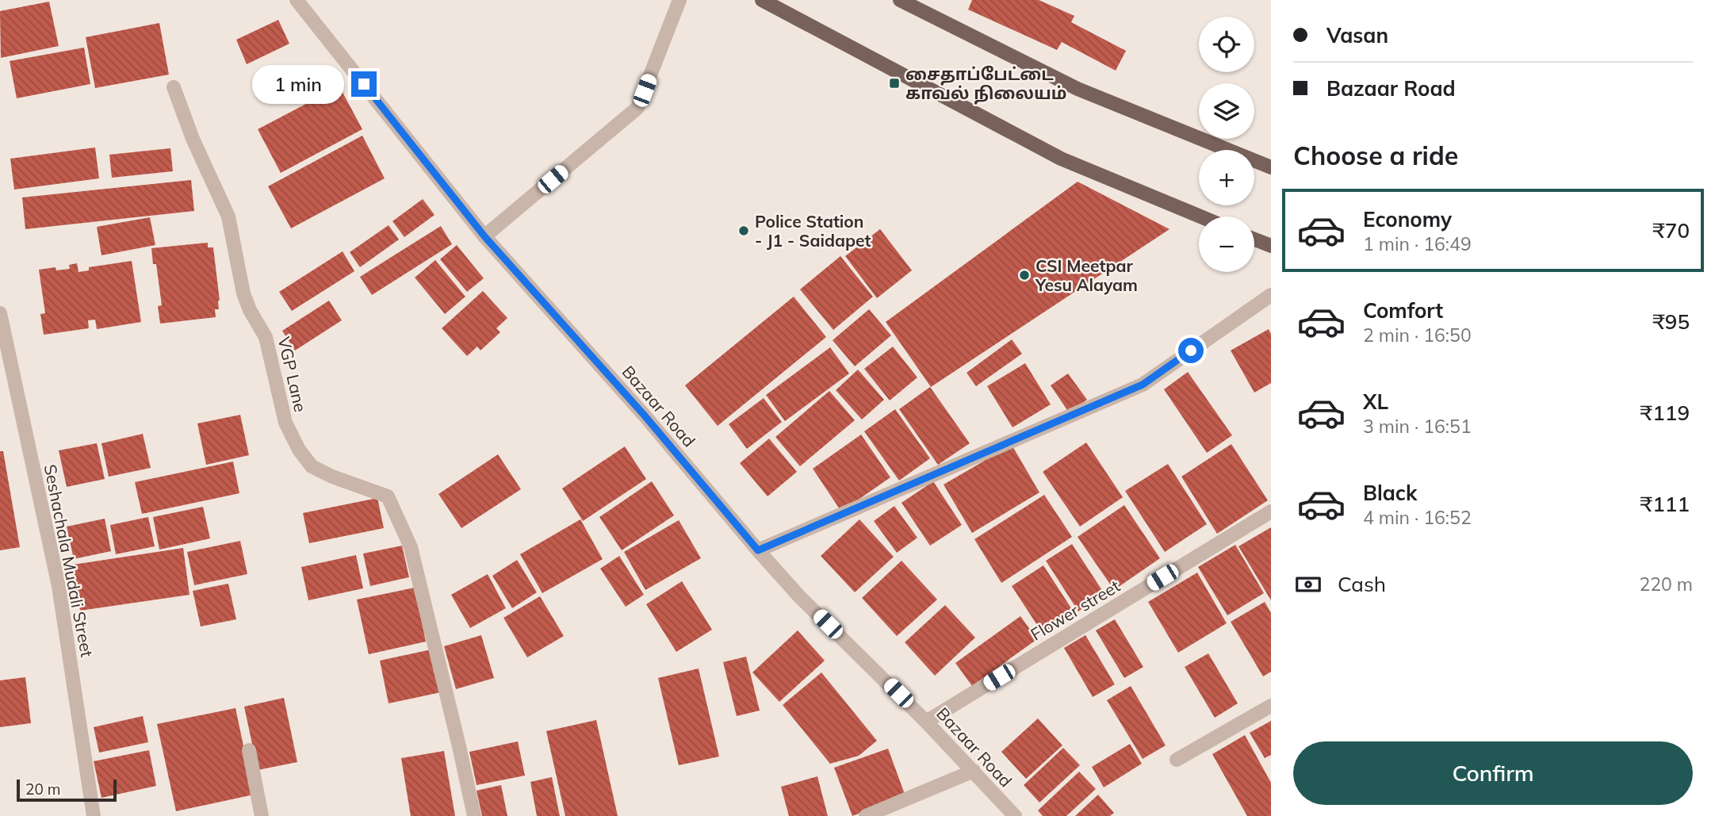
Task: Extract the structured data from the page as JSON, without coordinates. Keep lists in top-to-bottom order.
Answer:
{
  "streets": {
    "street": [
      "VGP Lane",
      "Bazaar Road",
      "Seshachala Mudali Street",
      "Flower street"
    ]
  },
  "crossings": [
    ["Bazaar Road", "Flower street"]
  ],
  "places": {
    "transit": ["சைதாப்பேட்டை காவல் நிலையம்"],
    "other": ["Police Station - J1 - Saidapet", "CSI Meetpar Yesu Alayam"]
  },
  "scale_bar": "20 m",
  "page": {
    "banner": ["Vasan", "Bazaar Road"],
    "map_buttons": ["+", "−"],
    "bubble": "1 min",
    "heading": "Choose a ride",
    "list": [
      {
        "name": "Economy",
        "note": "1 min · 16:49",
        "value": "₹70"
      },
      {
        "name": "Comfort",
        "note": "2 min · 16:50",
        "value": "₹95"
      },
      {
        "name": "XL",
        "note": "3 min · 16:51",
        "value": "₹119"
      },
      {
        "name": "Black",
        "note": "4 min · 16:52",
        "value": "₹111"
      }
    ],
    "pay": ["Cash", "220 m"],
    "buttons": "Confirm",
    "scale": "20 m"
  }
}
